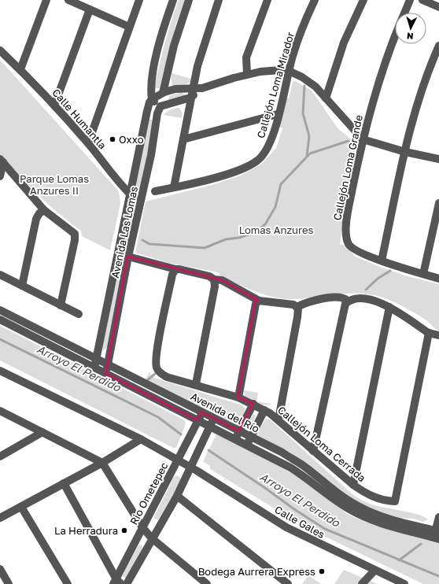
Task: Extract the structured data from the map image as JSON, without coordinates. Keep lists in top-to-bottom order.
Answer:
{
  "streets": {
    "street": [
      "Callejón Loma Mirador",
      "Calle Humantla",
      "Callejón Loma Grande",
      "Avenida Las Lomas",
      "Avenida del Río",
      "Callejón Loma Cerrada",
      "Rio Ometepec",
      "Calle Gales"
    ]
  },
  "crossings": [
    ["Calle Humantla", "Avenida Las Lomas"],
    ["Avenida Las Lomas", "Avenida del Río"],
    ["Avenida del Río", "Rio Ometepec"],
    ["Rio Ometepec", "Calle Gales"]
  ],
  "water": ["Arroyo El Perdido"],
  "parks": ["Parque Lomas Anzures II", "Lomas Anzures"],
  "places": ["Oxxo", "La Herradura", "Bodega Aurrera Express"],
  "north": "bottom"
}
